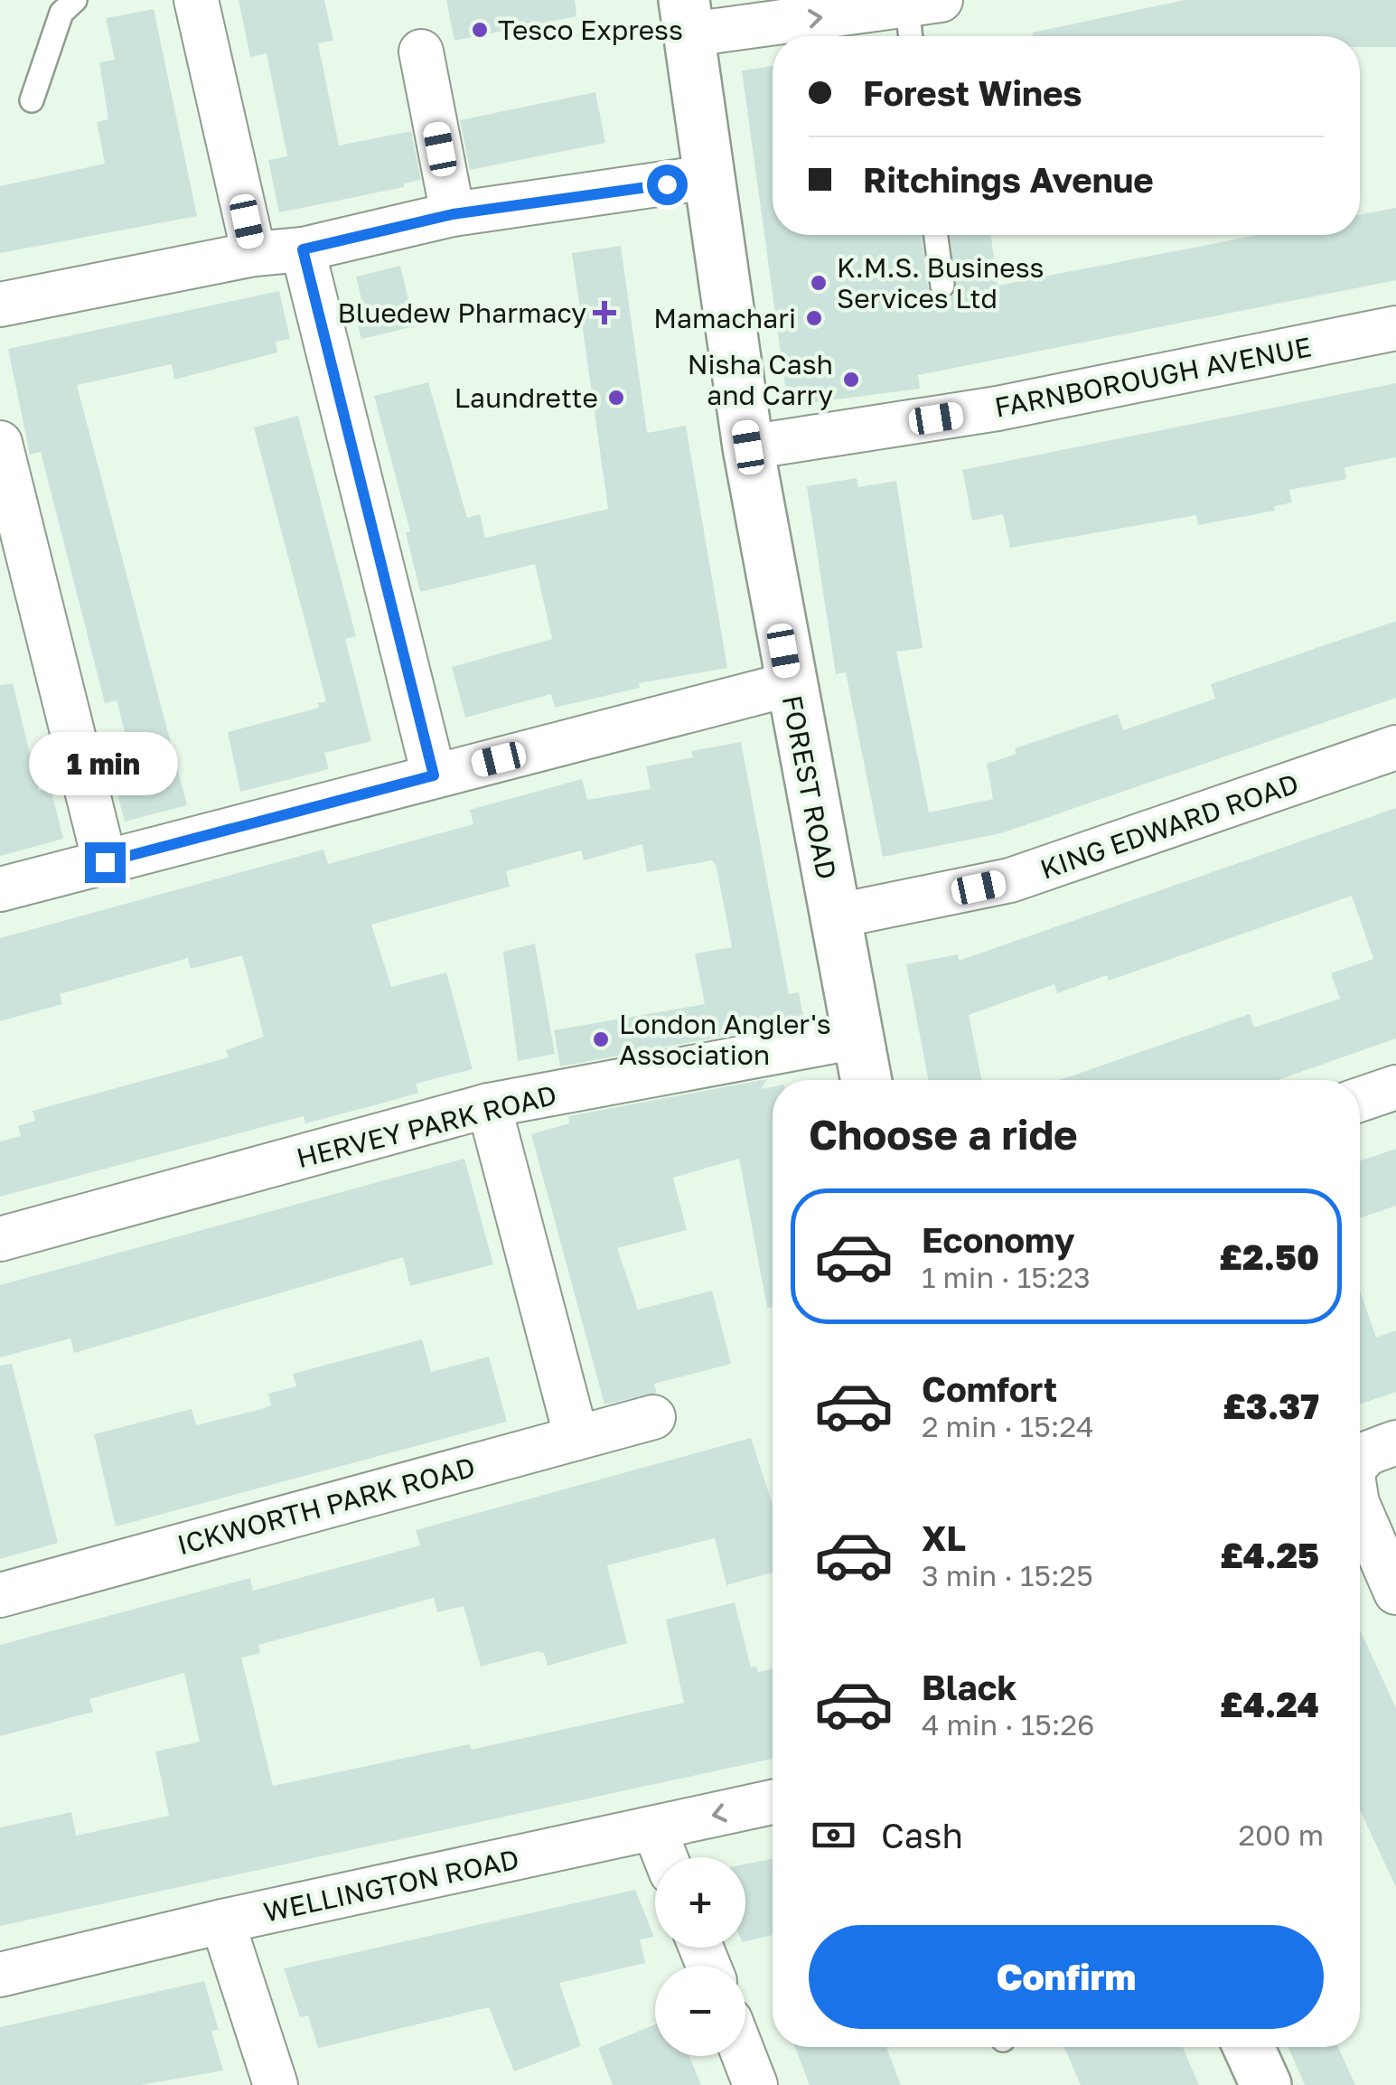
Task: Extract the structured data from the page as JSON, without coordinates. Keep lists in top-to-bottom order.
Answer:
{
  "streets": {
    "main road": ["FOREST ROAD"],
    "street": [
      "FARNBOROUGH AVENUE",
      "KING EDWARD ROAD",
      "HERVEY PARK ROAD",
      "ICKWORTH PARK ROAD",
      "WELLINGTON ROAD"
    ]
  },
  "crossings": [
    ["FARNBOROUGH AVENUE", "FOREST ROAD"],
    ["FOREST ROAD", "KING EDWARD ROAD"],
    ["FOREST ROAD", "HERVEY PARK ROAD"]
  ],
  "places": {
    "other": [
      "Tesco Express",
      "K.M.S. Business Services Ltd",
      "Mamachari",
      "Nisha Cash and Carry",
      "Laundrette",
      "London Angler's Association"
    ],
    "health": ["Bluedew Pharmacy"]
  },
  "page": {
    "banner": ["Forest Wines", "Ritchings Avenue"],
    "bubble": "1 min",
    "heading": "Choose a ride",
    "list": [
      {
        "name": "Economy",
        "note": "1 min · 15:23",
        "value": "£2.50"
      },
      {
        "name": "Comfort",
        "note": "2 min · 15:24",
        "value": "£3.37"
      },
      {
        "name": "XL",
        "note": "3 min · 15:25",
        "value": "£4.25"
      },
      {
        "name": "Black",
        "note": "4 min · 15:26",
        "value": "£4.24"
      }
    ],
    "pay": ["Cash", "200 m"],
    "map_buttons": ["+", "−"],
    "buttons": "Confirm"
  }
}
